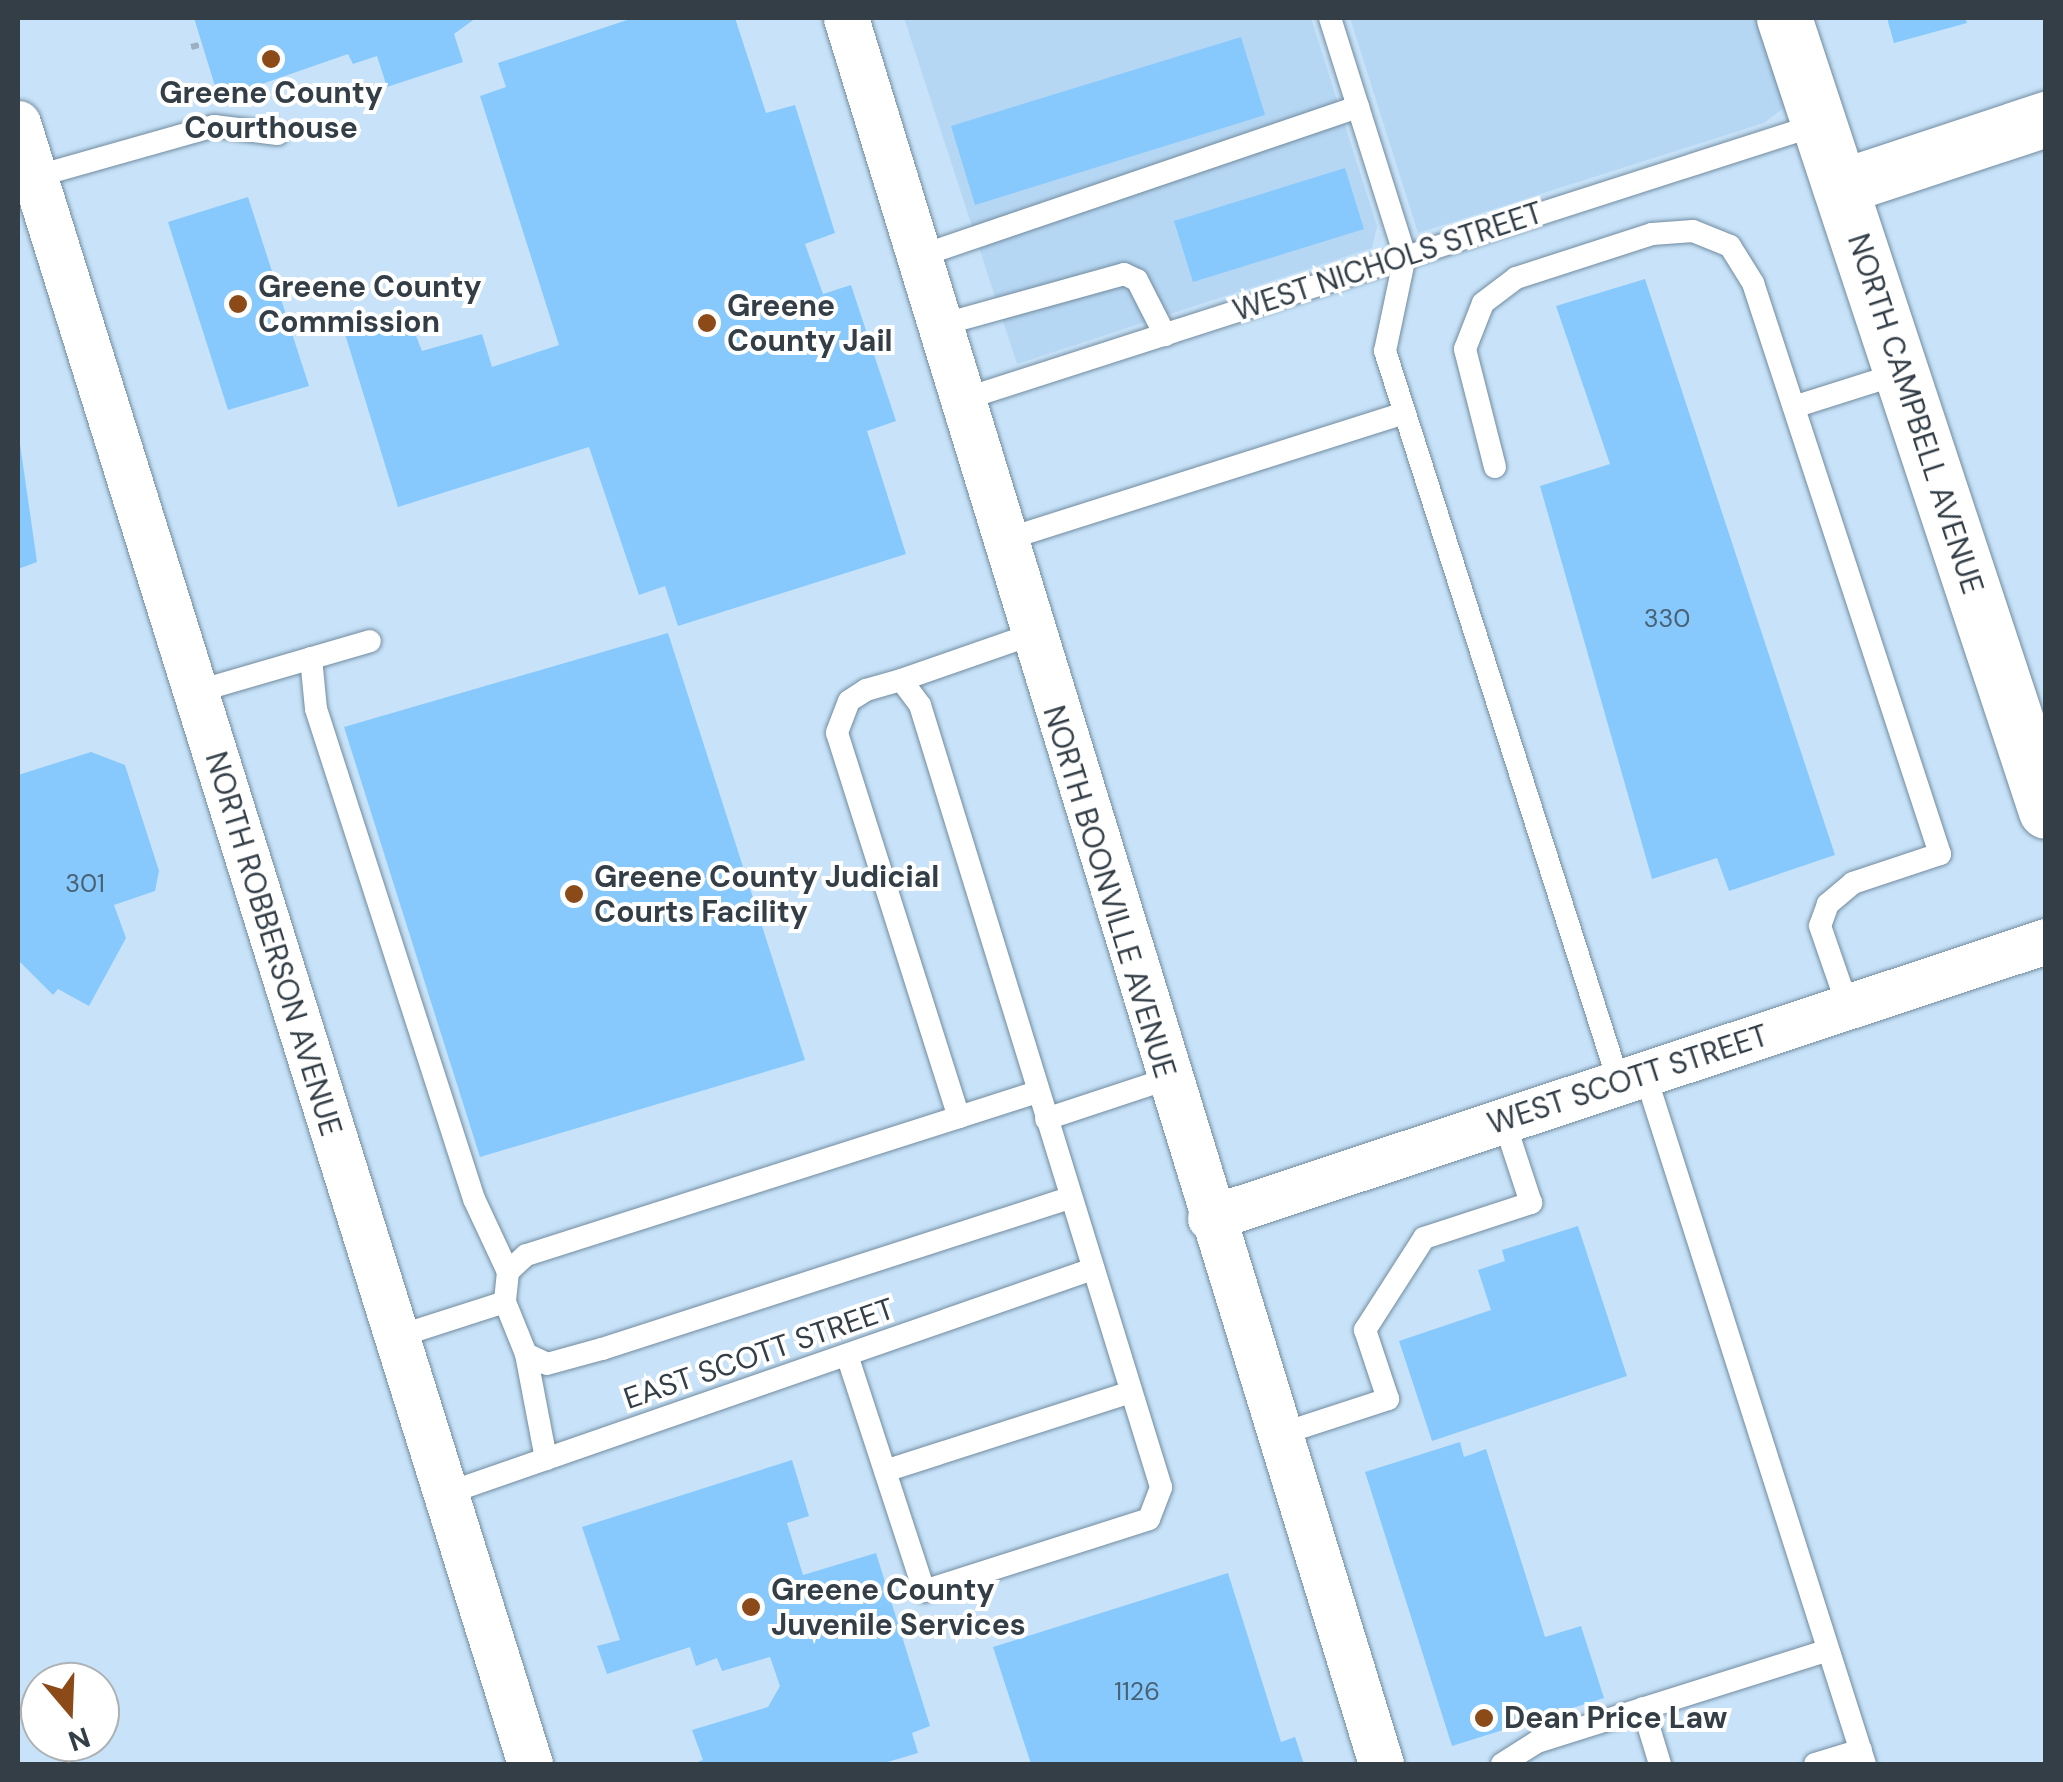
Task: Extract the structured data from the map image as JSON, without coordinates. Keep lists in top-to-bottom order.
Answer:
{
  "streets": {
    "main road": ["NORTH CAMPBELL AVENUE"],
    "street": ["NORTH BOONVILLE AVENUE", "NORTH ROBBERSON AVENUE", "WEST SCOTT STREET"],
    "lane": ["WEST NICHOLS STREET", "EAST SCOTT STREET"]
  },
  "crossings": [
    ["WEST NICHOLS STREET", "NORTH CAMPBELL AVENUE"],
    ["WEST NICHOLS STREET", "NORTH BOONVILLE AVENUE"],
    ["NORTH BOONVILLE AVENUE", "WEST SCOTT STREET"],
    ["NORTH ROBBERSON AVENUE", "EAST SCOTT STREET"]
  ],
  "places": [
    "Greene County Courthouse",
    "Greene County Commission",
    "Greene County Jail",
    "Greene County Judicial Courts Facility",
    "Greene County Juvenile Services",
    "Dean Price Law"
  ],
  "house_numbers": ["330", "301", "1126"],
  "north": "bottom"
}
